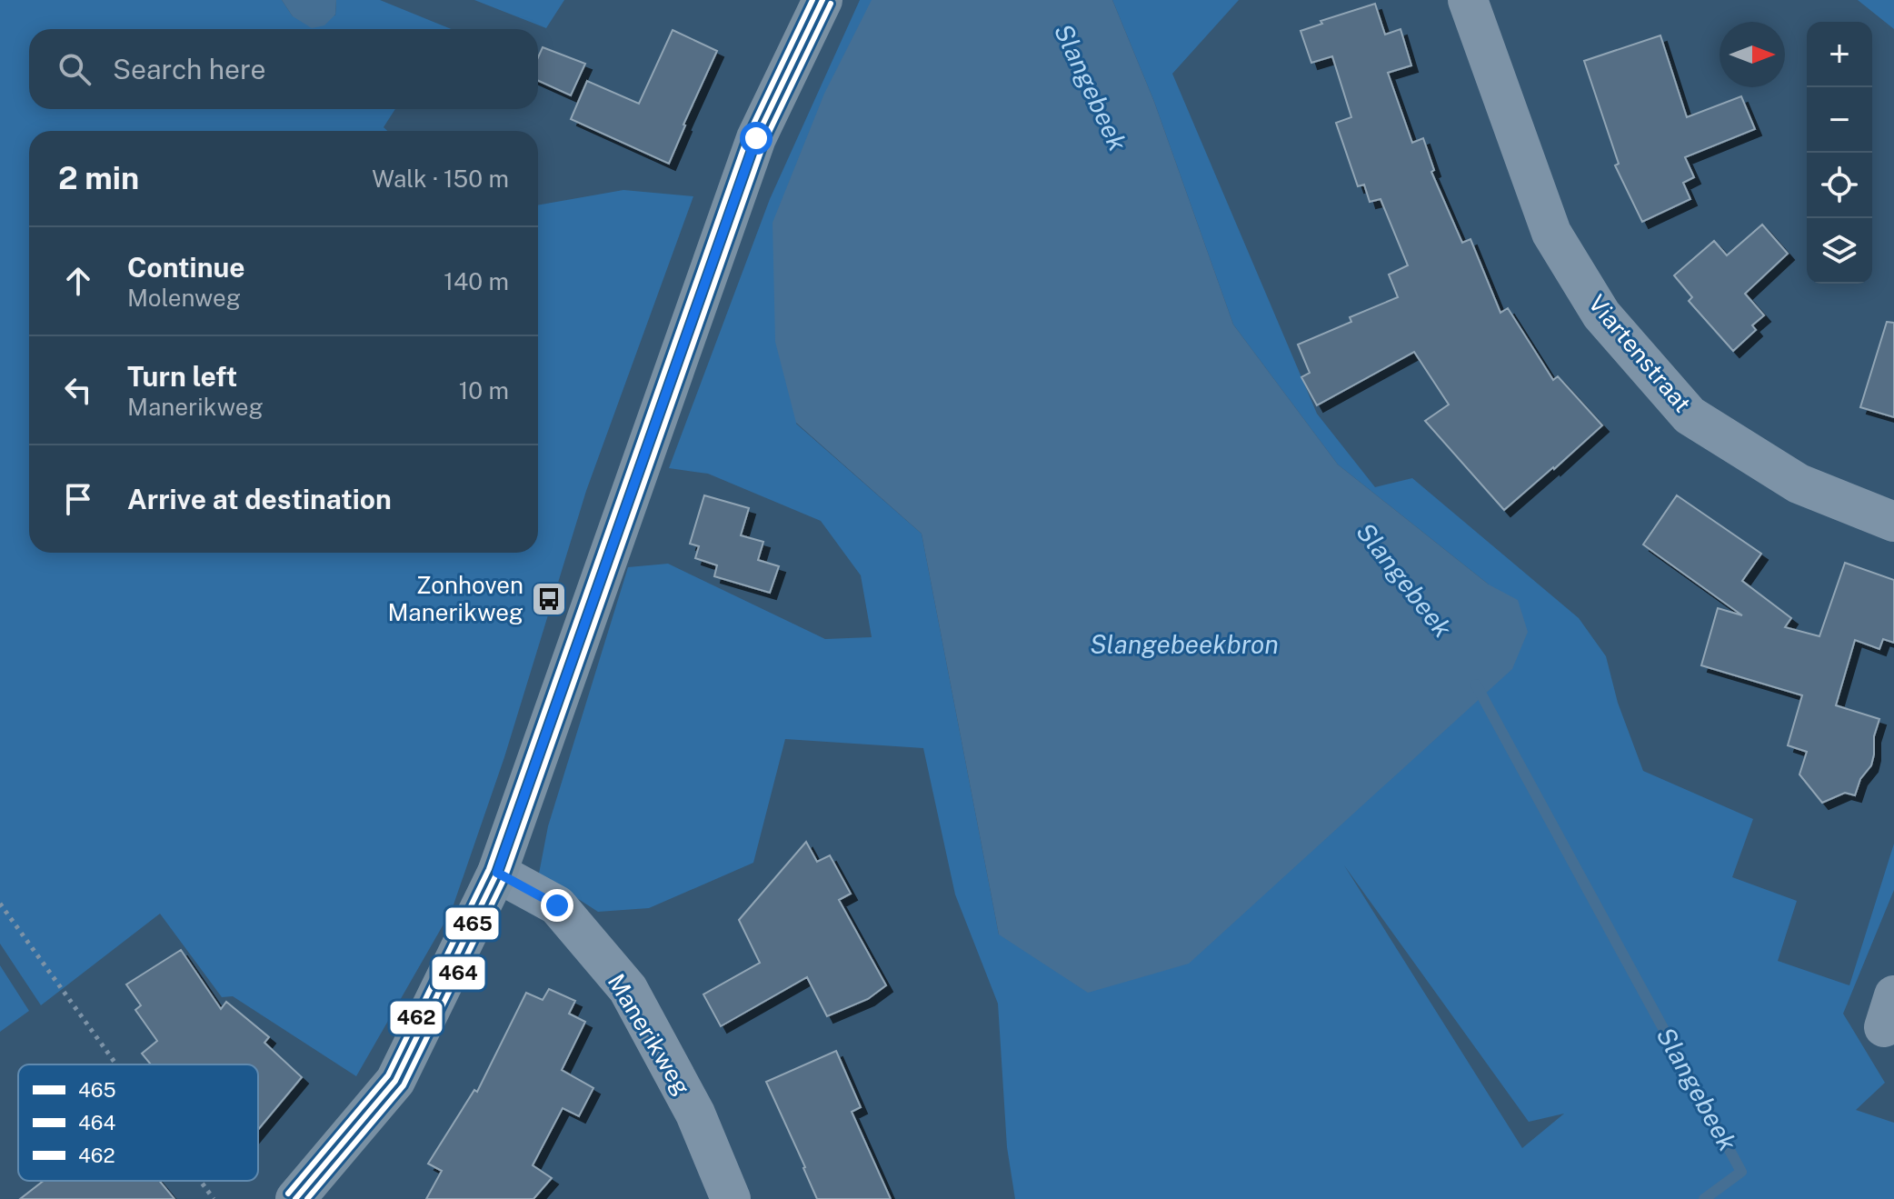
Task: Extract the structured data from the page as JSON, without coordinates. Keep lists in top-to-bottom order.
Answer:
{
  "streets": {
    "street": ["Viartenstraat", "Manerikweg"]
  },
  "water": ["Slangebeek", "Slangebeekbron"],
  "places": {
    "bus stop": ["Zonhoven Manerikweg"]
  },
  "lines": ["transit line 465", "transit line 462", "transit line 464"],
  "legend": ["465", "464", "462"],
  "north": "right",
  "page": {
    "map_buttons": ["+", "−"],
    "search": "Search here",
    "heading": ["2 min", "Walk · 150 m"],
    "list": [
      ["Continue", "Molenweg", "140 m"],
      ["Turn left", "Manerikweg", "10 m"],
      "Arrive at destination"
    ]
  }
}
